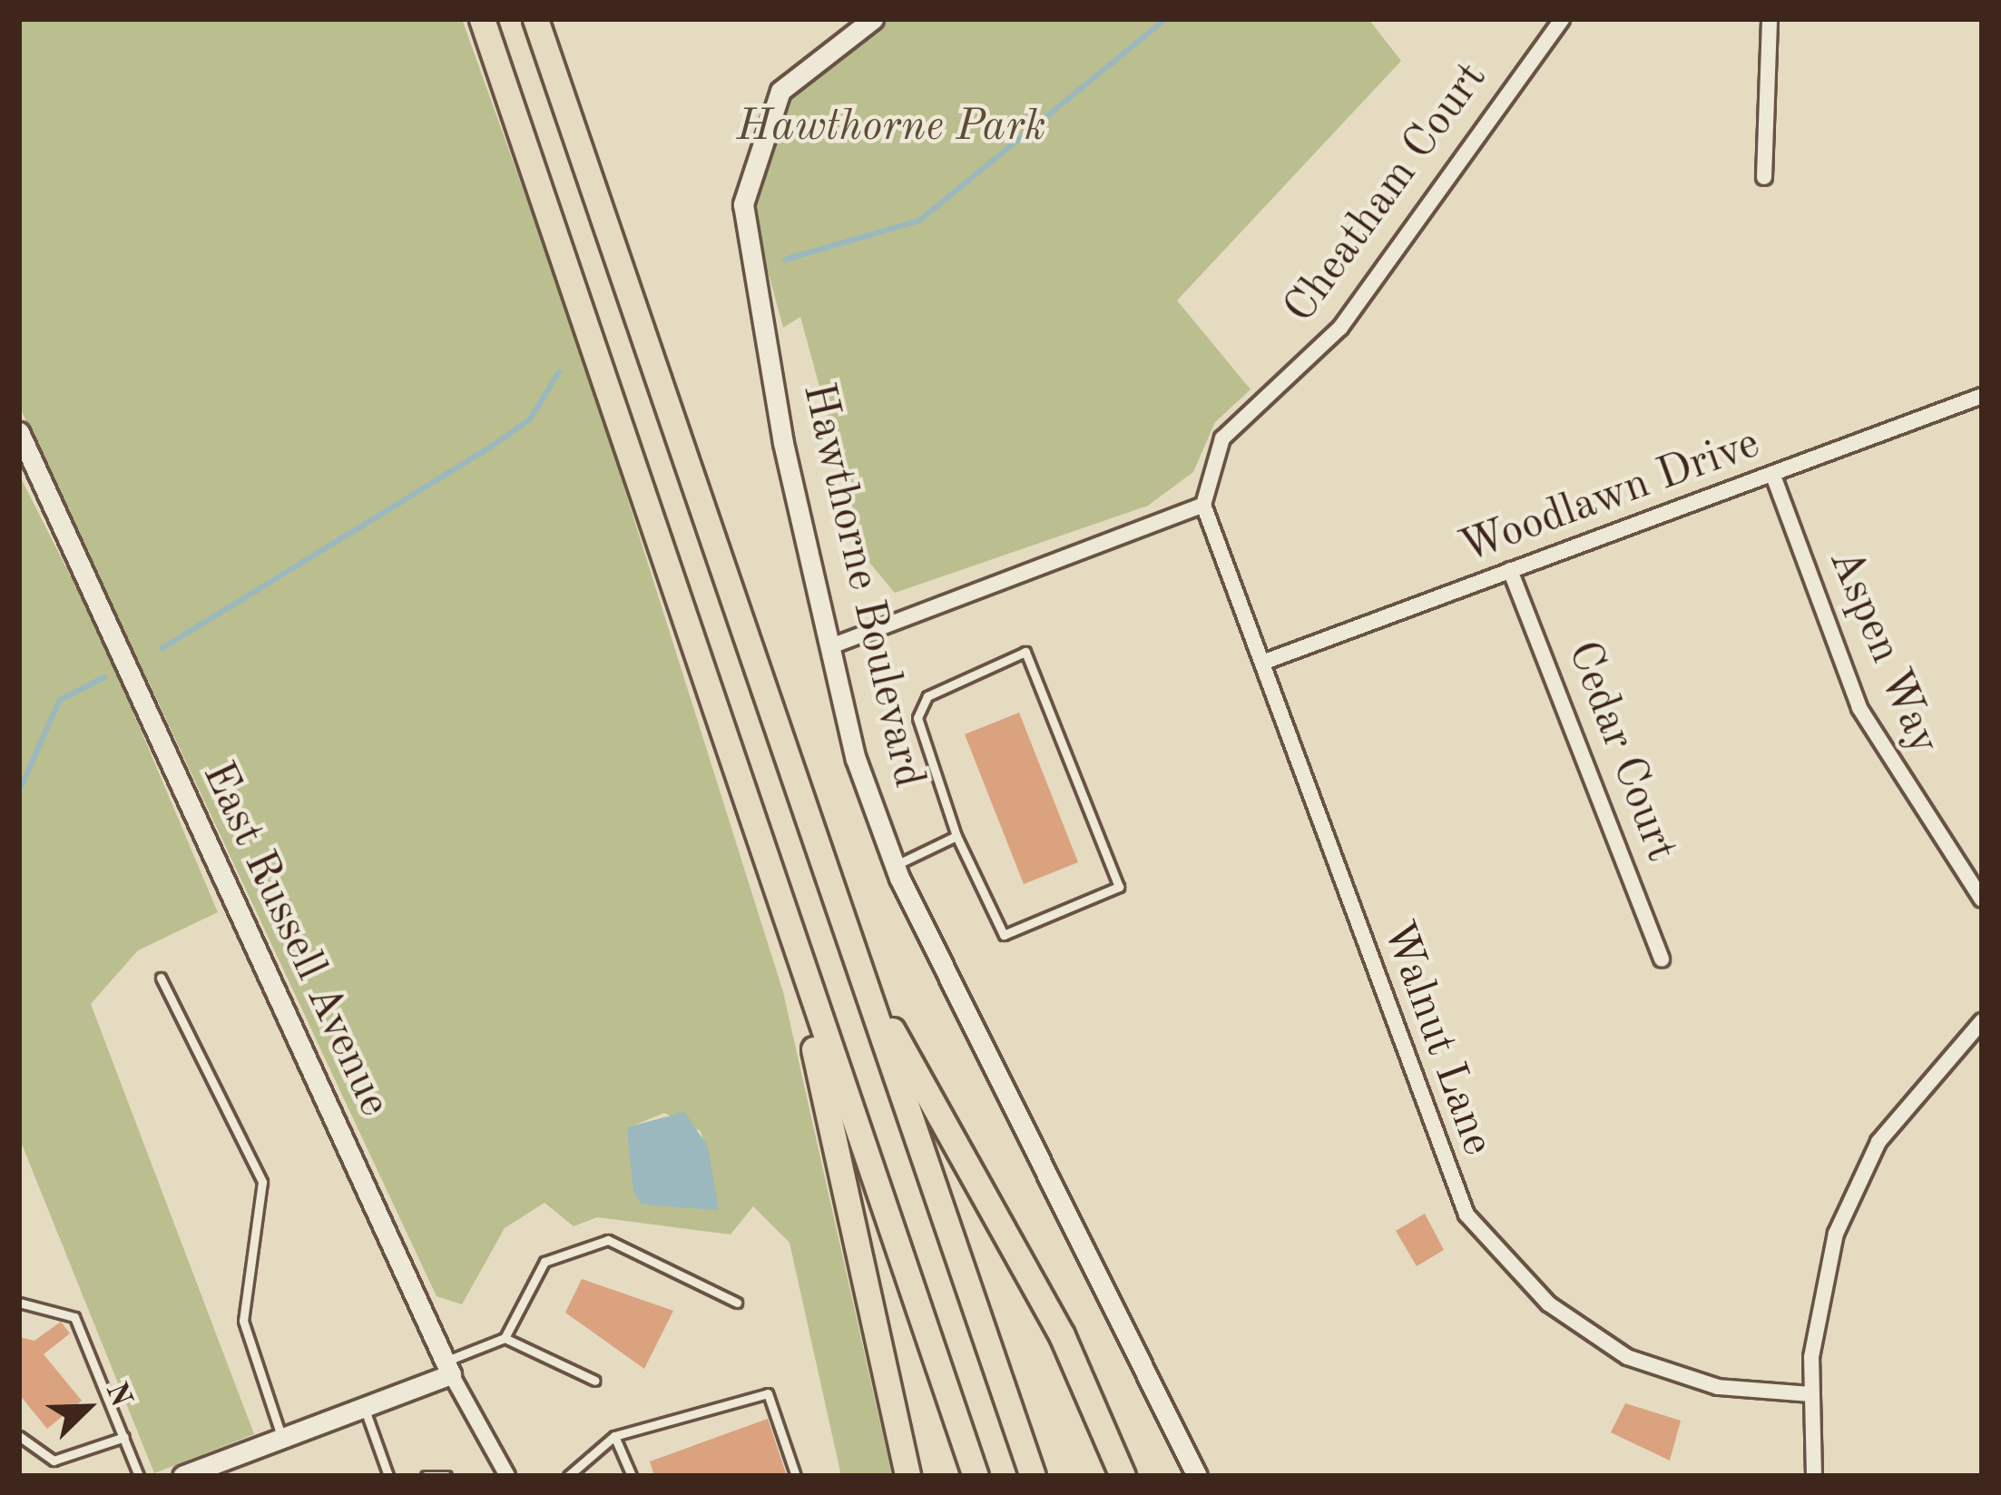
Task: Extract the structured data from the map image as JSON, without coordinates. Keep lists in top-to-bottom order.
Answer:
{
  "streets": {
    "street": [
      "Cheatham Court",
      "Woodlawn Drive",
      "Hawthorne Boulevard",
      "Aspen Way",
      "Cedar Court",
      "East Russell Avenue",
      "Walnut Lane"
    ]
  },
  "crossings": [
    ["Cheatham Court", "Walnut Lane"],
    ["Woodlawn Drive", "Aspen Way"],
    ["Woodlawn Drive", "Cedar Court"],
    ["Woodlawn Drive", "Walnut Lane"]
  ],
  "parks": ["Hawthorne Park"],
  "north": "top right"
}
